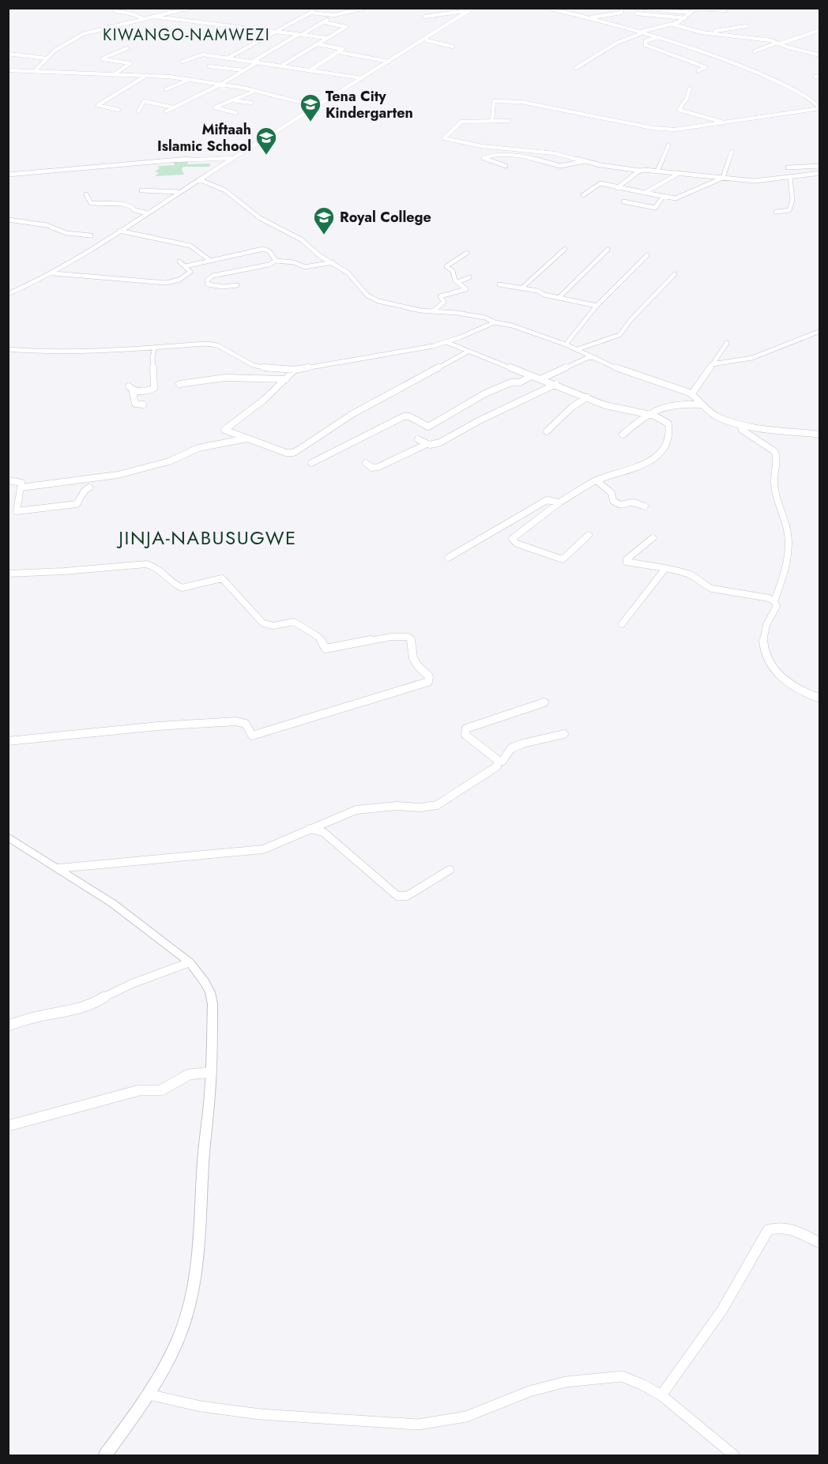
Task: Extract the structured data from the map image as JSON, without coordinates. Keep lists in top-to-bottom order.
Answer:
{
  "districts": ["KIWANGO-NAMWEZI", "JINJA-NABUSUGWE"],
  "places": {
    "school or university": ["Tena City Kindergarten", "Miftaah Islamic School", "Royal College"]
  }
}
